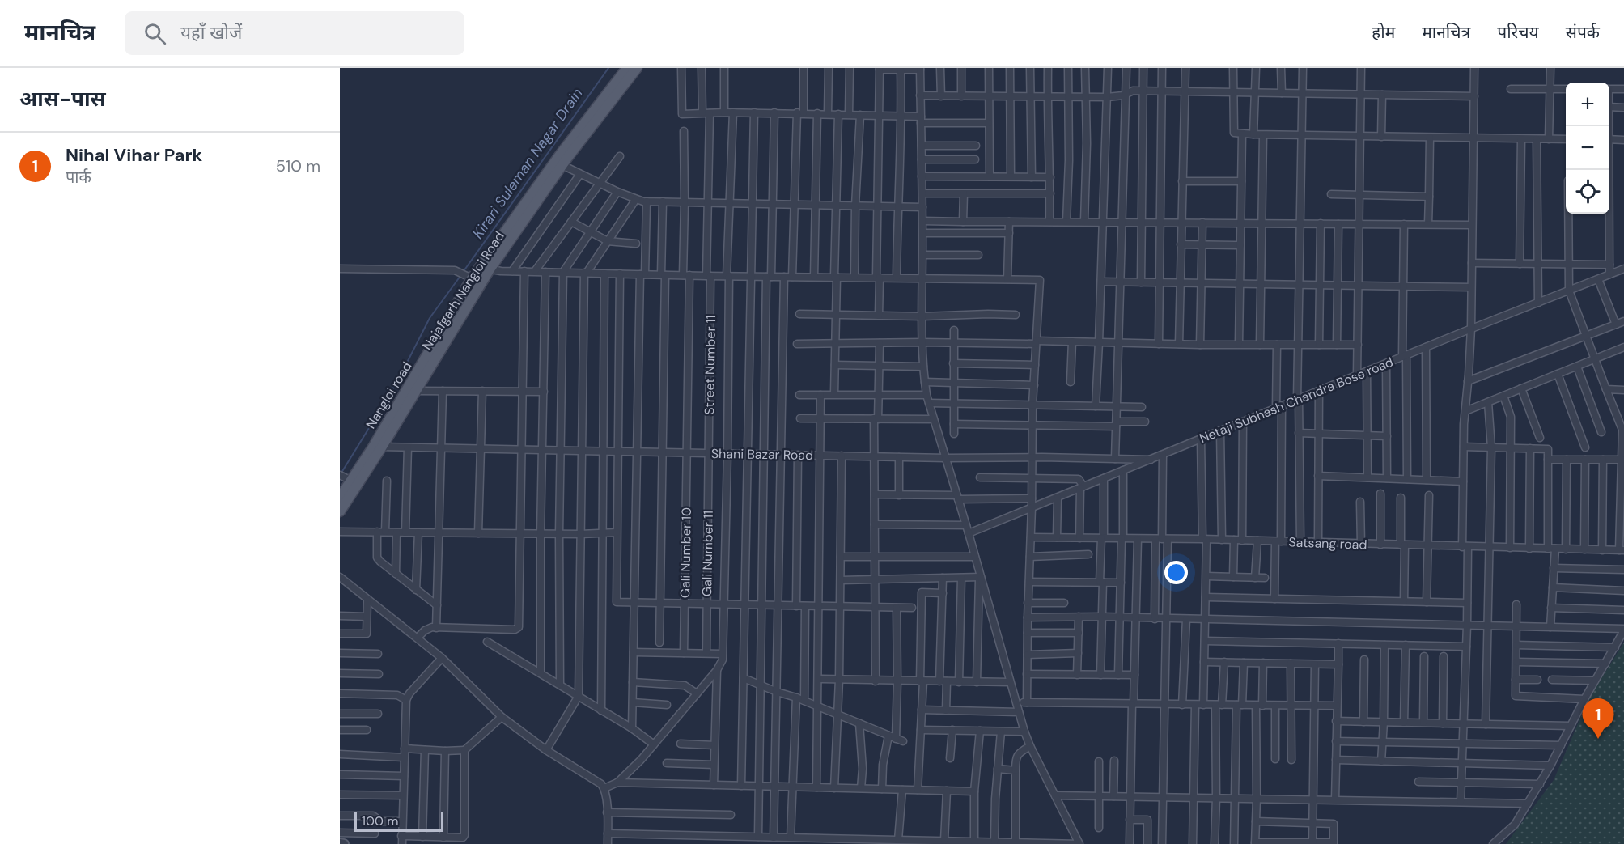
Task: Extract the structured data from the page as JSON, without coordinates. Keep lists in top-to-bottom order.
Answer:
{
  "streets": {
    "main road": ["Najafgarh Nangloi Road", "Nangloi road"],
    "street": [
      "Street Number 11",
      "Netaji Subhash Chandra Bose road",
      "Shani Bazar Road",
      "Satsang road",
      "Gali Number 10",
      "Gali Number 11"
    ]
  },
  "crossings": [
    ["Najafgarh Nangloi Road", "Nangloi road"],
    ["Najafgarh Nangloi Road", "Shani Bazar Road"],
    ["Street Number 11", "Shani Bazar Road"],
    ["Street Number 11", "Gali Number 11"],
    ["Nangloi road", "Shani Bazar Road"],
    ["Netaji Subhash Chandra Bose road", "Shani Bazar Road"],
    ["Shani Bazar Road", "Gali Number 10"],
    ["Shani Bazar Road", "Gali Number 11"]
  ],
  "water": ["Kirari Suleman Nagar Drain"],
  "scale_bar": "100 m",
  "page": {
    "header": "मानचित्र",
    "search": "यहाँ खोजें",
    "nav": [
      "होम",
      "मानचित्र",
      "परिचय",
      "संपर्क"
    ],
    "heading": "आस-पास",
    "map_buttons": ["+", "−"],
    "list": [
      {
        "mark": "1",
        "name": "Nihal Vihar Park",
        "note": "पार्क",
        "value": "510 m"
      }
    ],
    "pins": "1",
    "scale": "100 m"
  }
}
